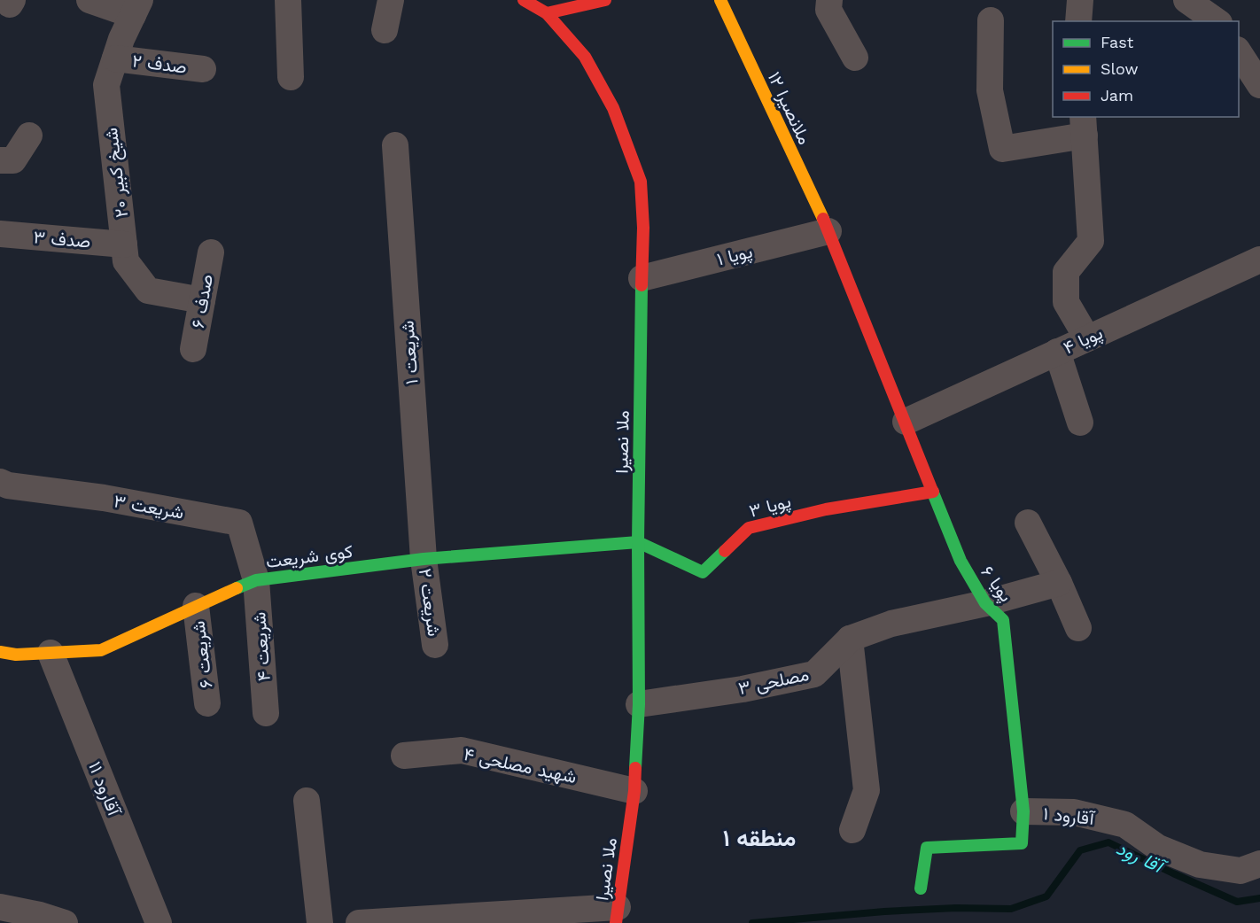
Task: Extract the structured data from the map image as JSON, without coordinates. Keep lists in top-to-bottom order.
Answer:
{
  "streets": {
    "street": [
      "صدف ۲",
      "ملانصیرا ۱۲",
      "شیخ کبیر ۲۰",
      "صدف ۳",
      "پویا ۱",
      "صدف ۶",
      "پویا ۴",
      "شریعت ۱",
      "ملا نصیرا",
      "پویا ۳",
      "شریعت ۳",
      "کوی شریعت",
      "پویا ۶",
      "شریعت ۲",
      "شریعت ۴",
      "شریعت ۶",
      "مصلحی ۳",
      "شهید مصلحی ۴",
      "آقارود ۱۱",
      "آقارود ۱"
    ]
  },
  "crossings": [
    ["صدف ۲", "شیخ کبیر ۲۰"],
    ["ملانصیرا ۱۲", "پویا ۱"],
    ["ملانصیرا ۱۲", "پویا ۶"],
    ["شیخ کبیر ۲۰", "صدف ۳"],
    ["شیخ کبیر ۲۰", "صدف ۶"],
    ["پویا ۱", "ملا نصیرا"],
    ["پویا ۱", "پویا ۶"],
    ["پویا ۴", "پویا ۶"],
    ["شریعت ۱", "کوی شریعت"],
    ["شریعت ۱", "شریعت ۲"],
    ["ملا نصیرا", "پویا ۳"],
    ["ملا نصیرا", "کوی شریعت"],
    ["ملا نصیرا", "مصلحی ۳"],
    ["ملا نصیرا", "شهید مصلحی ۴"],
    ["پویا ۳", "کوی شریعت"],
    ["پویا ۳", "پویا ۶"],
    ["شریعت ۳", "کوی شریعت"],
    ["شریعت ۳", "شریعت ۴"],
    ["کوی شریعت", "شریعت ۲"],
    ["کوی شریعت", "شریعت ۴"],
    ["کوی شریعت", "شریعت ۶"],
    ["کوی شریعت", "آقارود ۱۱"],
    ["پویا ۶", "مصلحی ۳"],
    ["پویا ۶", "آقارود ۱"]
  ],
  "districts": ["منطقه ۱"],
  "water": ["آقا رود"],
  "legend": ["Fast", "Slow", "Jam"]
}
